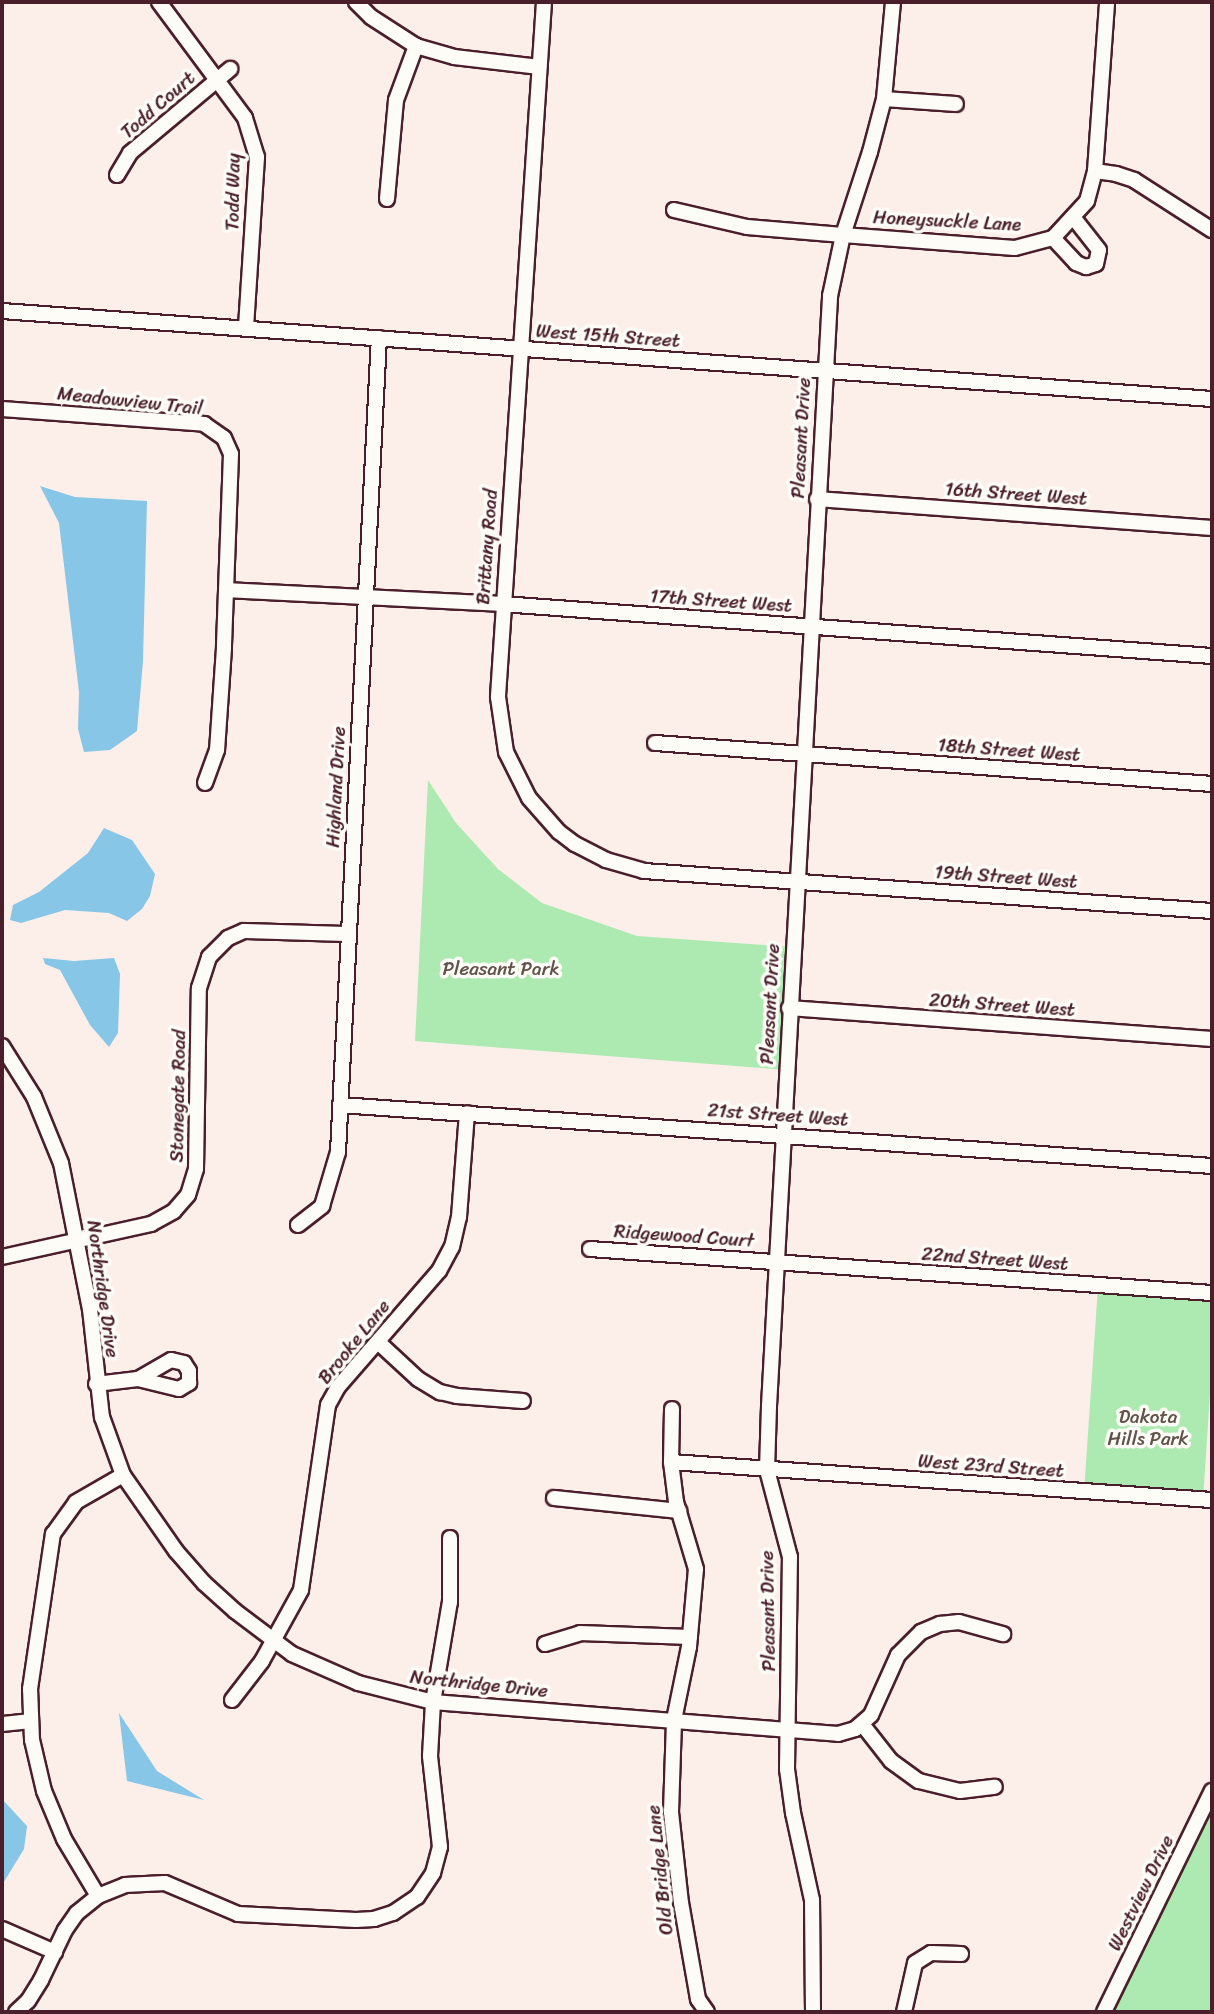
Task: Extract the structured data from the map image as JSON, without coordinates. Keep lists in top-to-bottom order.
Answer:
{
  "streets": {
    "street": [
      "Todd Court",
      "Todd Way",
      "Honeysuckle Lane",
      "West 15th Street",
      "Meadowview Trail",
      "Pleasant Drive",
      "16th Street West",
      "Brittany Road",
      "17th Street West",
      "18th Street West",
      "Highland Drive",
      "19th Street West",
      "20th Street West",
      "Stonegate Road",
      "21st Street West",
      "Ridgewood Court",
      "22nd Street West",
      "Northridge Drive",
      "Brooke Lane",
      "West 23rd Street",
      "Old Bridge Lane",
      "Westview Drive"
    ]
  },
  "crossings": [
    ["Todd Court", "Todd Way"],
    ["Todd Way", "West 15th Street"],
    ["Honeysuckle Lane", "Pleasant Drive"],
    ["West 15th Street", "Pleasant Drive"],
    ["West 15th Street", "Brittany Road"],
    ["West 15th Street", "Highland Drive"],
    ["Meadowview Trail", "17th Street West"],
    ["Pleasant Drive", "16th Street West"],
    ["Pleasant Drive", "Brittany Road"],
    ["Pleasant Drive", "17th Street West"],
    ["Pleasant Drive", "18th Street West"],
    ["Pleasant Drive", "19th Street West"],
    ["Pleasant Drive", "20th Street West"],
    ["Pleasant Drive", "21st Street West"],
    ["Pleasant Drive", "Ridgewood Court"],
    ["Pleasant Drive", "22nd Street West"],
    ["Pleasant Drive", "Northridge Drive"],
    ["Pleasant Drive", "West 23rd Street"],
    ["Brittany Road", "17th Street West"],
    ["Brittany Road", "19th Street West"],
    ["17th Street West", "Highland Drive"],
    ["Highland Drive", "Stonegate Road"],
    ["Highland Drive", "21st Street West"],
    ["Stonegate Road", "Northridge Drive"],
    ["21st Street West", "Brooke Lane"],
    ["Ridgewood Court", "22nd Street West"],
    ["Northridge Drive", "Brooke Lane"],
    ["Northridge Drive", "Old Bridge Lane"],
    ["West 23rd Street", "Old Bridge Lane"]
  ],
  "parks": ["Pleasant Park", "Dakota Hills Park"]
}
